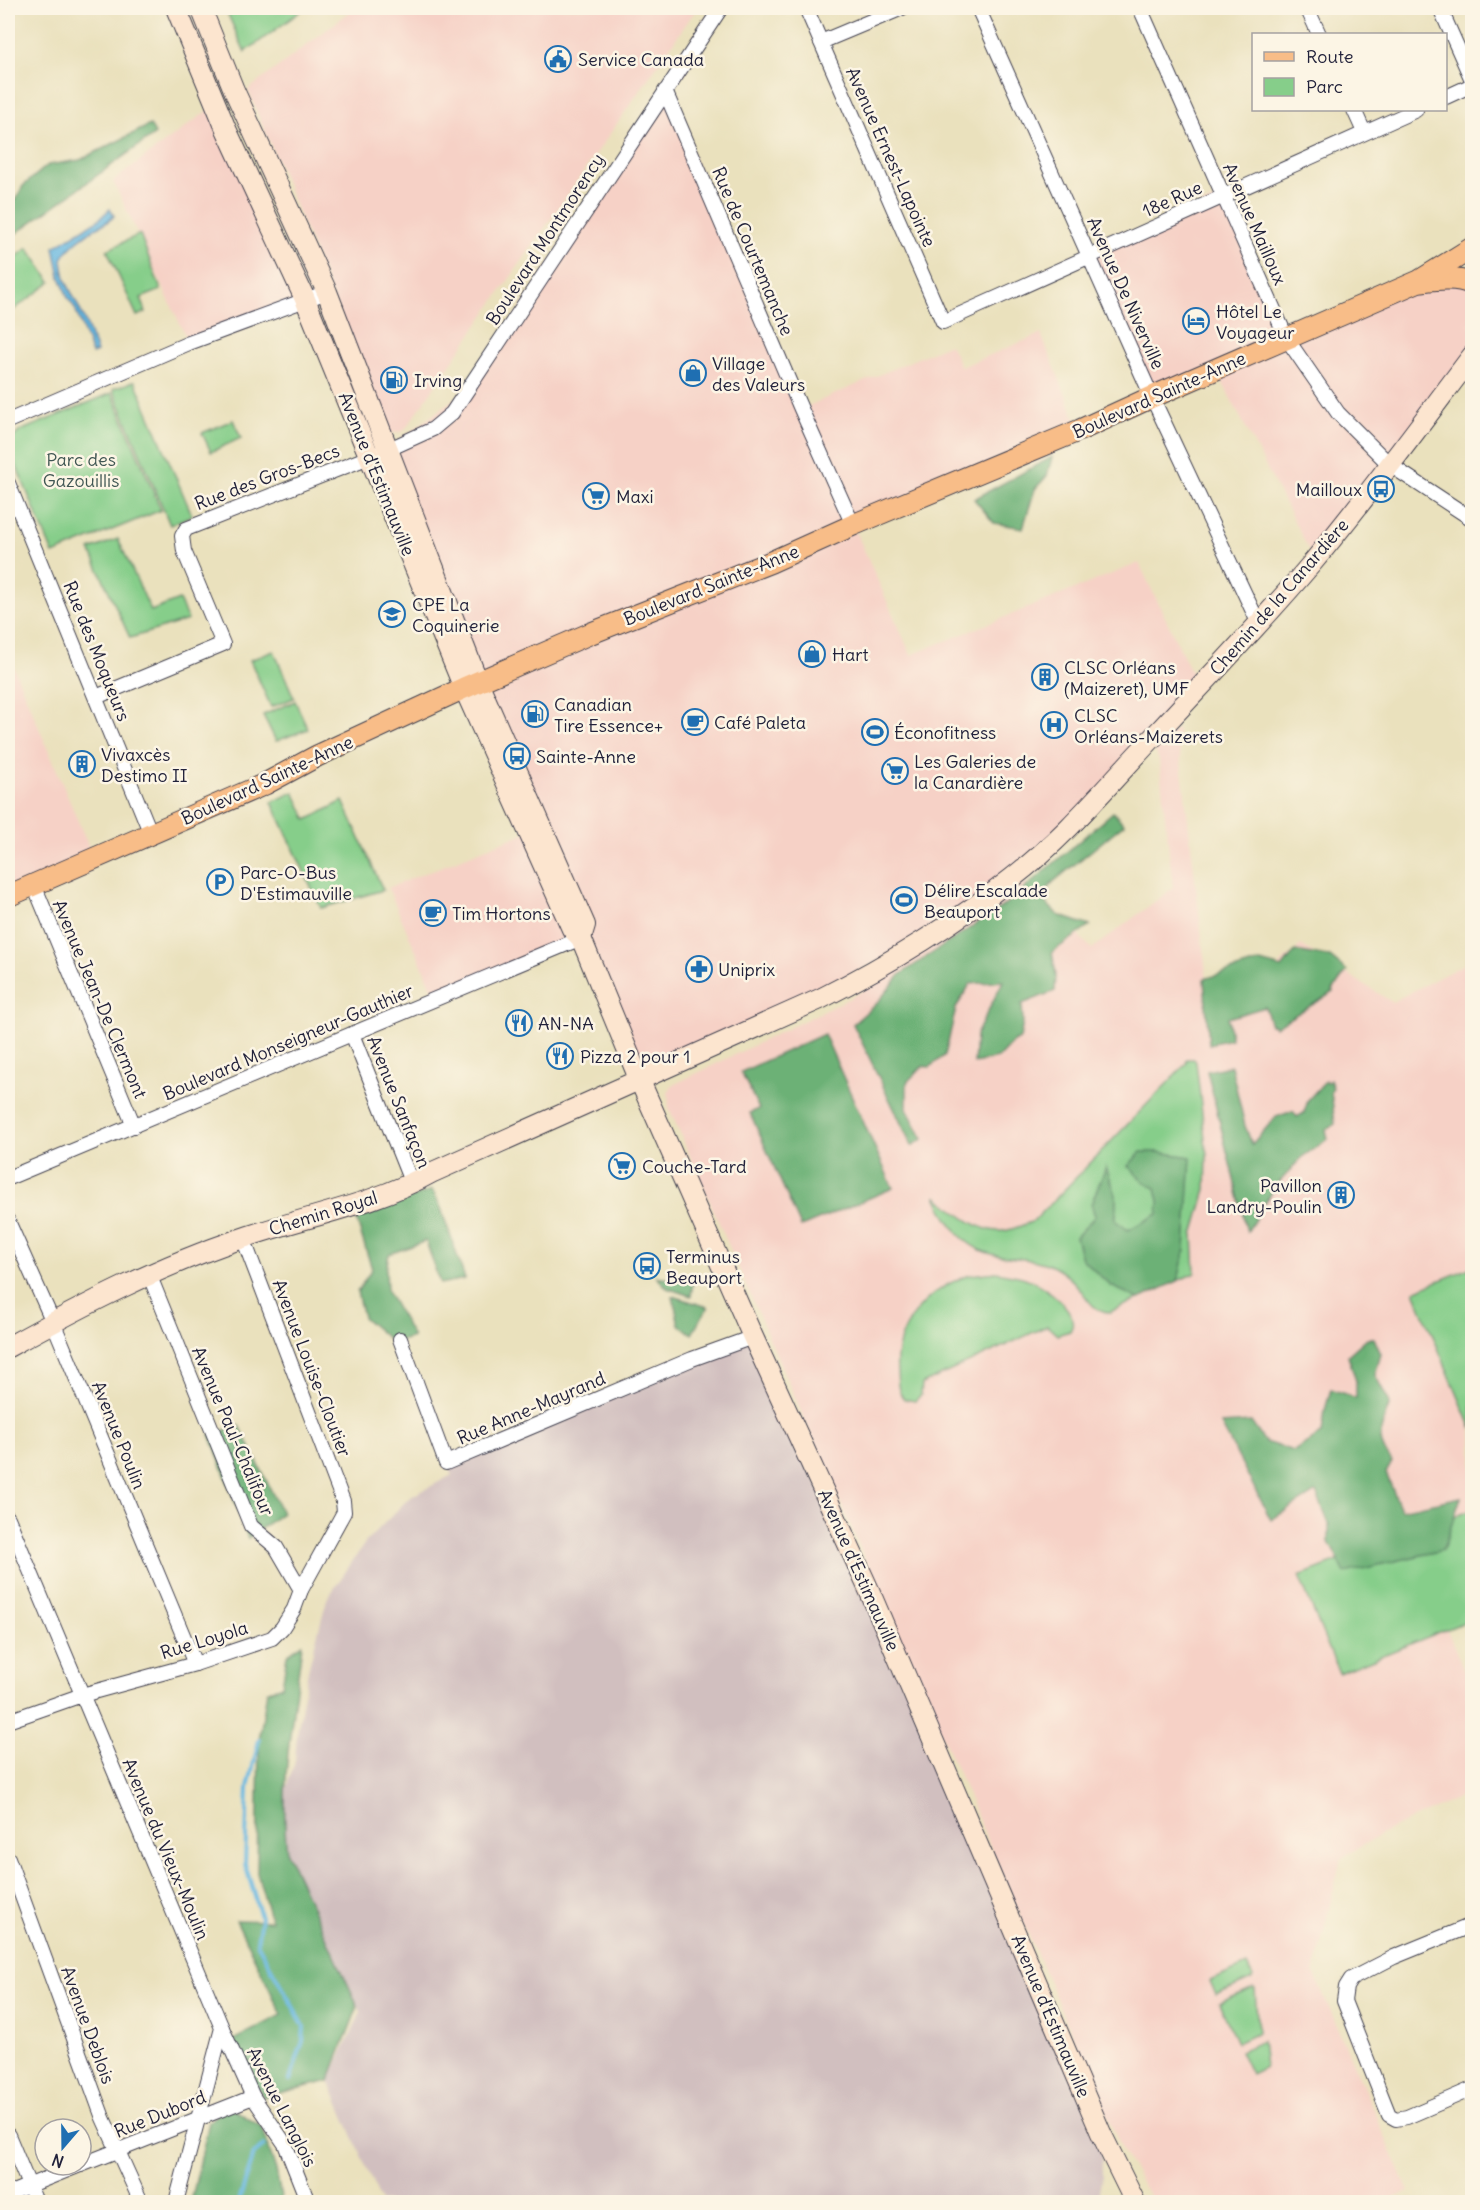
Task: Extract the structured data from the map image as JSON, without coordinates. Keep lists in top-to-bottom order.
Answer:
{
  "streets": {
    "main road": [
      "Boulevard Sainte-Anne",
      "Avenue d'Estimauville",
      "Chemin de la Canardière",
      "Chemin Royal"
    ],
    "street": [
      "Avenue Ernest-Lapointe",
      "18e Rue",
      "Avenue Mailloux",
      "Boulevard Montmorency",
      "Rue de Courtemanche",
      "Avenue De Niverville",
      "Rue des Gros-Becs",
      "Rue des Moqueurs",
      "Avenue Jean-De Clermont",
      "Boulevard Monseigneur-Gauthier",
      "Avenue Sanfaçon",
      "Avenue Louise-Cloutier",
      "Rue Anne-Mayrand",
      "Avenue Paul-Chalifour",
      "Avenue Poulin",
      "Rue Loyola",
      "Avenue du Vieux-Moulin",
      "Avenue Deblois",
      "Avenue Langlois",
      "Rue Dubord"
    ]
  },
  "crossings": [
    ["Avenue Ernest-Lapointe", "18e Rue"],
    ["18e Rue", "Avenue Mailloux"],
    ["18e Rue", "Avenue De Niverville"],
    ["Avenue Mailloux", "Boulevard Sainte-Anne"],
    ["Avenue Mailloux", "Chemin de la Canardière"],
    ["Boulevard Montmorency", "Rue de Courtemanche"],
    ["Boulevard Montmorency", "Avenue d'Estimauville"],
    ["Boulevard Montmorency", "Rue des Gros-Becs"],
    ["Rue de Courtemanche", "Boulevard Sainte-Anne"],
    ["Avenue De Niverville", "Boulevard Sainte-Anne"],
    ["Avenue De Niverville", "Chemin de la Canardière"],
    ["Boulevard Sainte-Anne", "Avenue d'Estimauville"],
    ["Boulevard Sainte-Anne", "Rue des Moqueurs"],
    ["Boulevard Sainte-Anne", "Avenue Jean-De Clermont"],
    ["Avenue d'Estimauville", "Rue des Gros-Becs"],
    ["Avenue d'Estimauville", "Chemin de la Canardière"],
    ["Avenue d'Estimauville", "Boulevard Monseigneur-Gauthier"],
    ["Avenue d'Estimauville", "Chemin Royal"],
    ["Avenue d'Estimauville", "Rue Anne-Mayrand"],
    ["Rue des Gros-Becs", "Rue des Moqueurs"],
    ["Chemin de la Canardière", "Chemin Royal"],
    ["Avenue Jean-De Clermont", "Boulevard Monseigneur-Gauthier"],
    ["Boulevard Monseigneur-Gauthier", "Avenue Sanfaçon"],
    ["Avenue Sanfaçon", "Chemin Royal"],
    ["Chemin Royal", "Avenue Louise-Cloutier"],
    ["Chemin Royal", "Avenue Paul-Chalifour"],
    ["Chemin Royal", "Avenue Poulin"],
    ["Avenue Louise-Cloutier", "Rue Loyola"],
    ["Avenue Paul-Chalifour", "Rue Loyola"],
    ["Avenue Poulin", "Rue Loyola"],
    ["Rue Loyola", "Avenue du Vieux-Moulin"],
    ["Avenue du Vieux-Moulin", "Avenue Langlois"],
    ["Avenue Deblois", "Rue Dubord"],
    ["Avenue Langlois", "Rue Dubord"]
  ],
  "parks": ["Parc des Gazouillis"],
  "places": {
    "public building": ["Service Canada"],
    "hotel": ["Hôtel Le Voyageur"],
    "shop": ["Village des Valeurs", "Hart"],
    "fuel station": ["Irving", "Canadian Tire Essence+"],
    "bus stop": ["Mailloux", "Sainte-Anne", "Terminus Beauport"],
    "supermarket": ["Maxi", "Les Galeries de la Canardière", "Couche-Tard"],
    "school or university": ["CPE La Coquinerie"],
    "building": ["CLSC Orléans (Maizeret), UMF", "Vivaxcès Destimo II", "Pavillon Landry-Poulin"],
    "cafe": ["Café Paleta", "Tim Hortons"],
    "hospital": ["CLSC Orléans-Maizerets"],
    "sports": ["Éconofitness", "Délire Escalade Beauport"],
    "parking": ["Parc-O-Bus D'Estimauville"],
    "pharmacy": ["Uniprix"],
    "restaurant": ["AN-NA", "Pizza 2 pour 1"]
  },
  "legend": ["Route", "Parc"],
  "north": "bottom"
}
